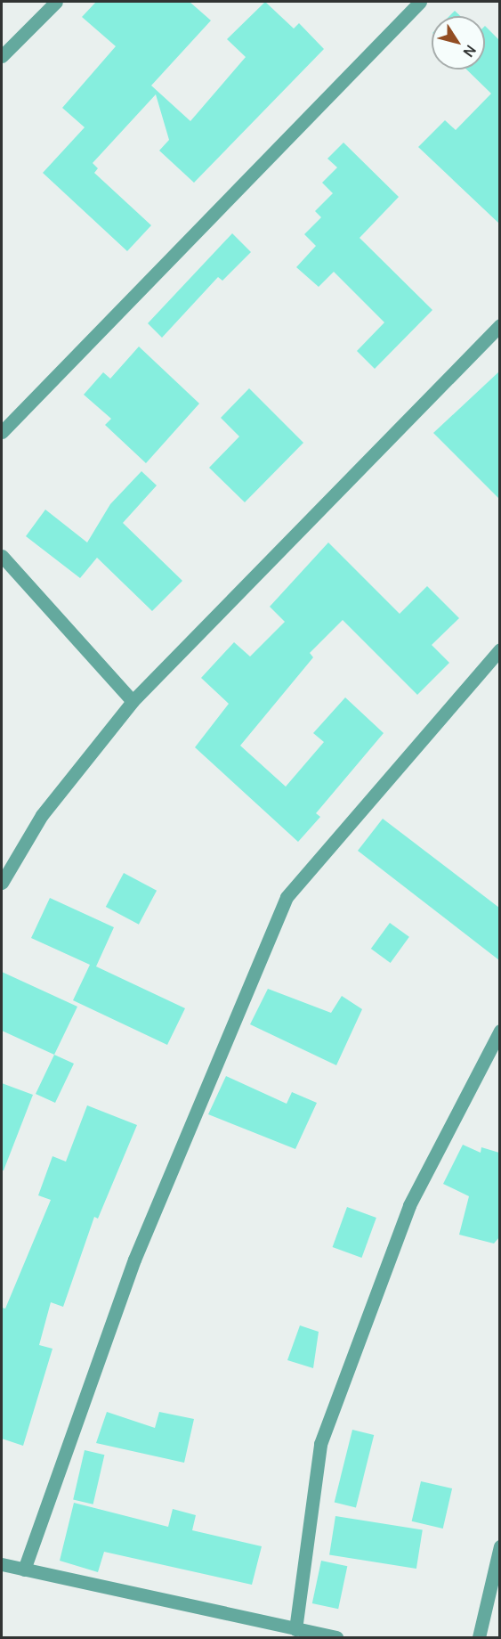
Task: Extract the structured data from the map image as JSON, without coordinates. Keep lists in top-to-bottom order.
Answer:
{
  "north": "bottom right"
}
